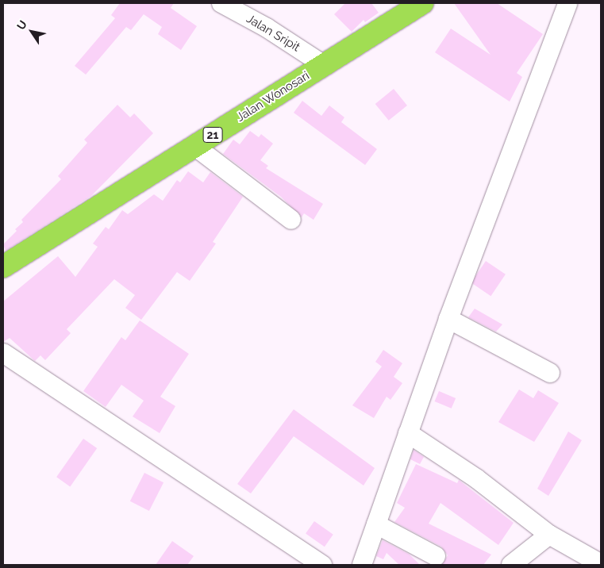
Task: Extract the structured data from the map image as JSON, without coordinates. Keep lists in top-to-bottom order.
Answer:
{
  "streets": {
    "highway": ["Jalan Wonosari", "21"],
    "street": ["Jalan Sripit"]
  },
  "crossings": [
    ["Jalan Sripit", "Jalan Wonosari"]
  ],
  "north": "top left"
}
